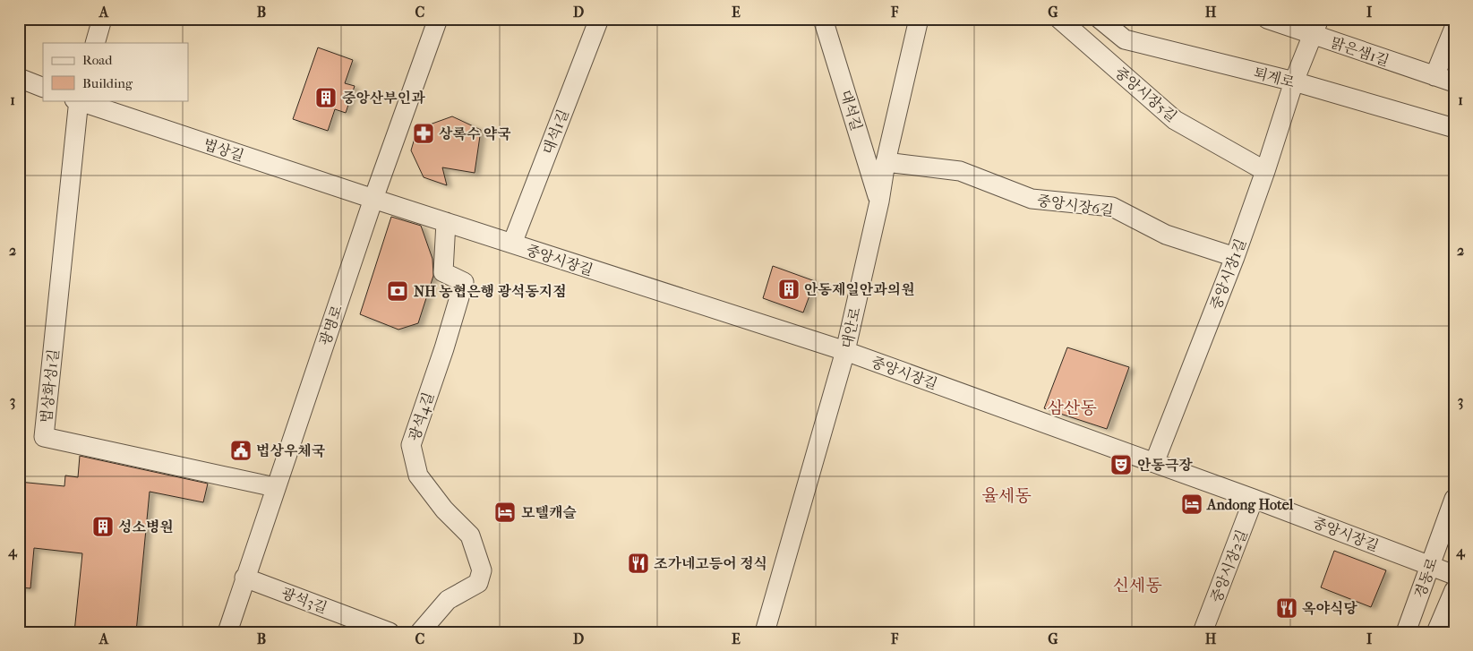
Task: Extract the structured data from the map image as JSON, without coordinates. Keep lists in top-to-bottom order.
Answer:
{
  "streets": {
    "street": [
      "맑은샘1길",
      "퇴계로",
      "중앙시장5길",
      "대석길",
      "대석1길",
      "법상길",
      "중앙시장6길",
      "중앙시장길",
      "중앙시장1길",
      "광명로",
      "대안로",
      "법상화성1길",
      "광석4길",
      "중앙시장2길",
      "경동로",
      "광석3길"
    ]
  },
  "crossings": [
    ["맑은샘1길", "중앙시장1길"],
    ["퇴계로", "중앙시장1길"],
    ["중앙시장5길", "중앙시장1길"],
    ["대석길", "대안로"],
    ["대석1길", "중앙시장길"],
    ["법상길", "중앙시장길"],
    ["법상길", "광명로"],
    ["법상길", "법상화성1길"],
    ["중앙시장6길", "중앙시장1길"],
    ["중앙시장6길", "대안로"],
    ["중앙시장길", "중앙시장1길"],
    ["중앙시장길", "광명로"],
    ["중앙시장길", "대안로"],
    ["중앙시장길", "광석4길"],
    ["중앙시장길", "중앙시장2길"],
    ["중앙시장길", "경동로"],
    ["광명로", "법상화성1길"],
    ["광명로", "광석3길"]
  ],
  "districts": ["삼산동", "율세동", "신세동"],
  "places": {
    "building": ["중앙산부인과", "안동제일안과의원", "성소병원"],
    "pharmacy": ["상록수 약국"],
    "bank": ["NH 농협은행 광석동지점"],
    "public building": ["법상우체국"],
    "theatre": ["안동극장"],
    "hotel": ["Andong Hotel", "모텔캐슬"],
    "restaurant": ["조가네고등어 정식", "옥야식당"]
  },
  "legend": ["Road", "Building"],
  "grid": {
    "columns": [
      "A",
      "B",
      "C",
      "D",
      "E",
      "F",
      "G",
      "H",
      "I"
    ],
    "rows": [
      "1",
      "2",
      "3",
      "4"
    ]
  }
}
